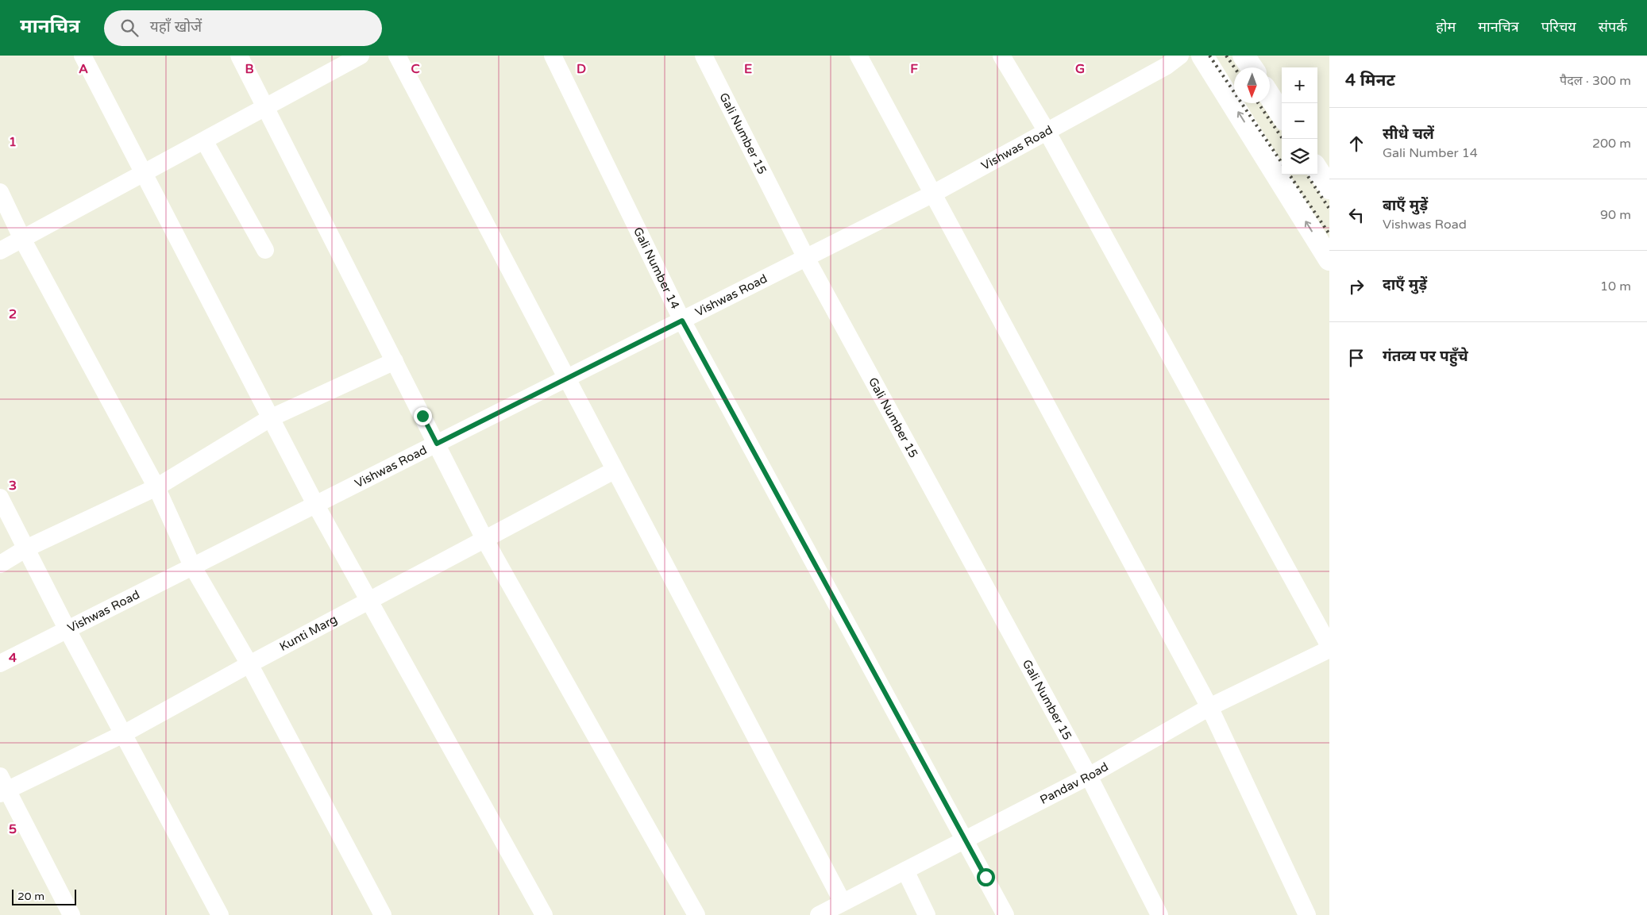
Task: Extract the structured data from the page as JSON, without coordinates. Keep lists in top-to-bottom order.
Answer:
{
  "streets": {
    "street": [
      "Gali Number 15",
      "Vishwas Road",
      "Gali Number 14",
      "Kunti Marg",
      "Pandav Road"
    ]
  },
  "crossings": [
    ["Gali Number 15", "Vishwas Road"],
    ["Gali Number 15", "Pandav Road"],
    ["Vishwas Road", "Gali Number 14"],
    ["Gali Number 14", "Pandav Road"]
  ],
  "scale_bar": "20 m",
  "north": "bottom",
  "page": {
    "header": "मानचित्र",
    "search": "यहाँ खोजें",
    "nav": [
      "होम",
      "मानचित्र",
      "परिचय",
      "संपर्क"
    ],
    "heading": ["4 मिनट", "पैदल · 300 m"],
    "map_buttons": ["+", "−"],
    "list": [
      ["सीधे चलें", "Gali Number 14", "200 m"],
      ["बाएँ मुड़ें", "Vishwas Road", "90 m"],
      ["दाएँ मुड़ें", "10 m"],
      "गंतव्य पर पहुँचे"
    ],
    "scale": "20 m"
  },
  "grid": {
    "columns": [
      "A",
      "B",
      "C",
      "D",
      "E",
      "F",
      "G"
    ],
    "rows": [
      "1",
      "2",
      "3",
      "4",
      "5"
    ]
  }
}
